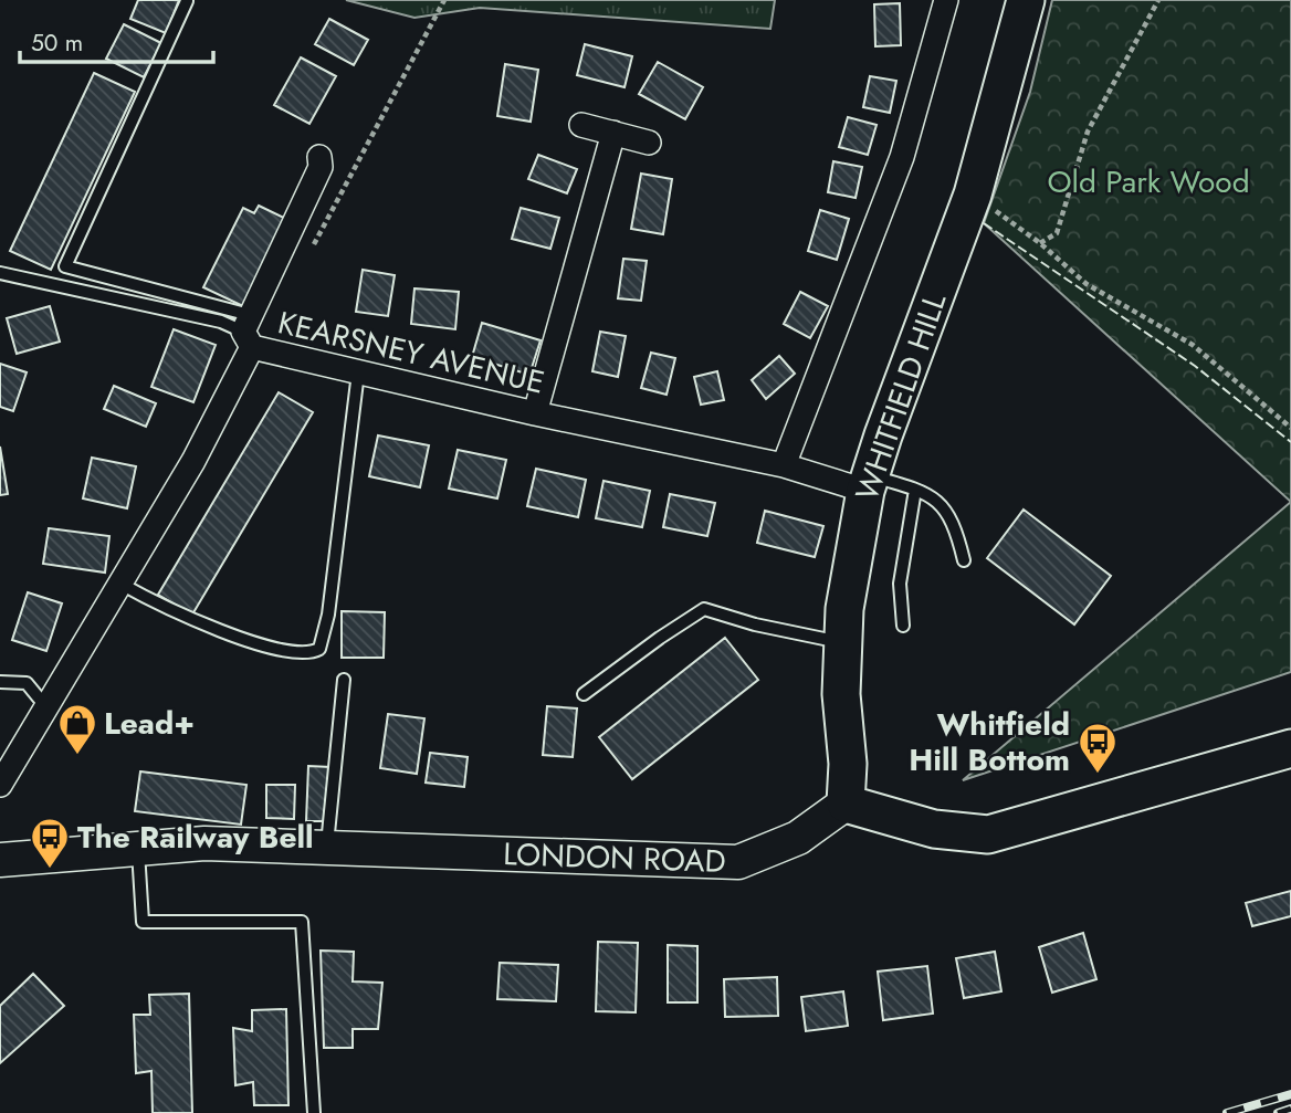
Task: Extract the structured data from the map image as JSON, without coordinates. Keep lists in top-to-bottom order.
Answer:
{
  "streets": {
    "main road": ["WHITFIELD HILL"],
    "street": ["KEARSNEY AVENUE", "LONDON ROAD"]
  },
  "crossings": [
    ["KEARSNEY AVENUE", "WHITFIELD HILL"],
    ["WHITFIELD HILL", "LONDON ROAD"]
  ],
  "parks": ["Old Park Wood"],
  "places": {
    "shop": ["Lead+"],
    "bus stop": ["Whitfield Hill Bottom", "The Railway Bell"]
  },
  "scale_bar": "50 m"
}
